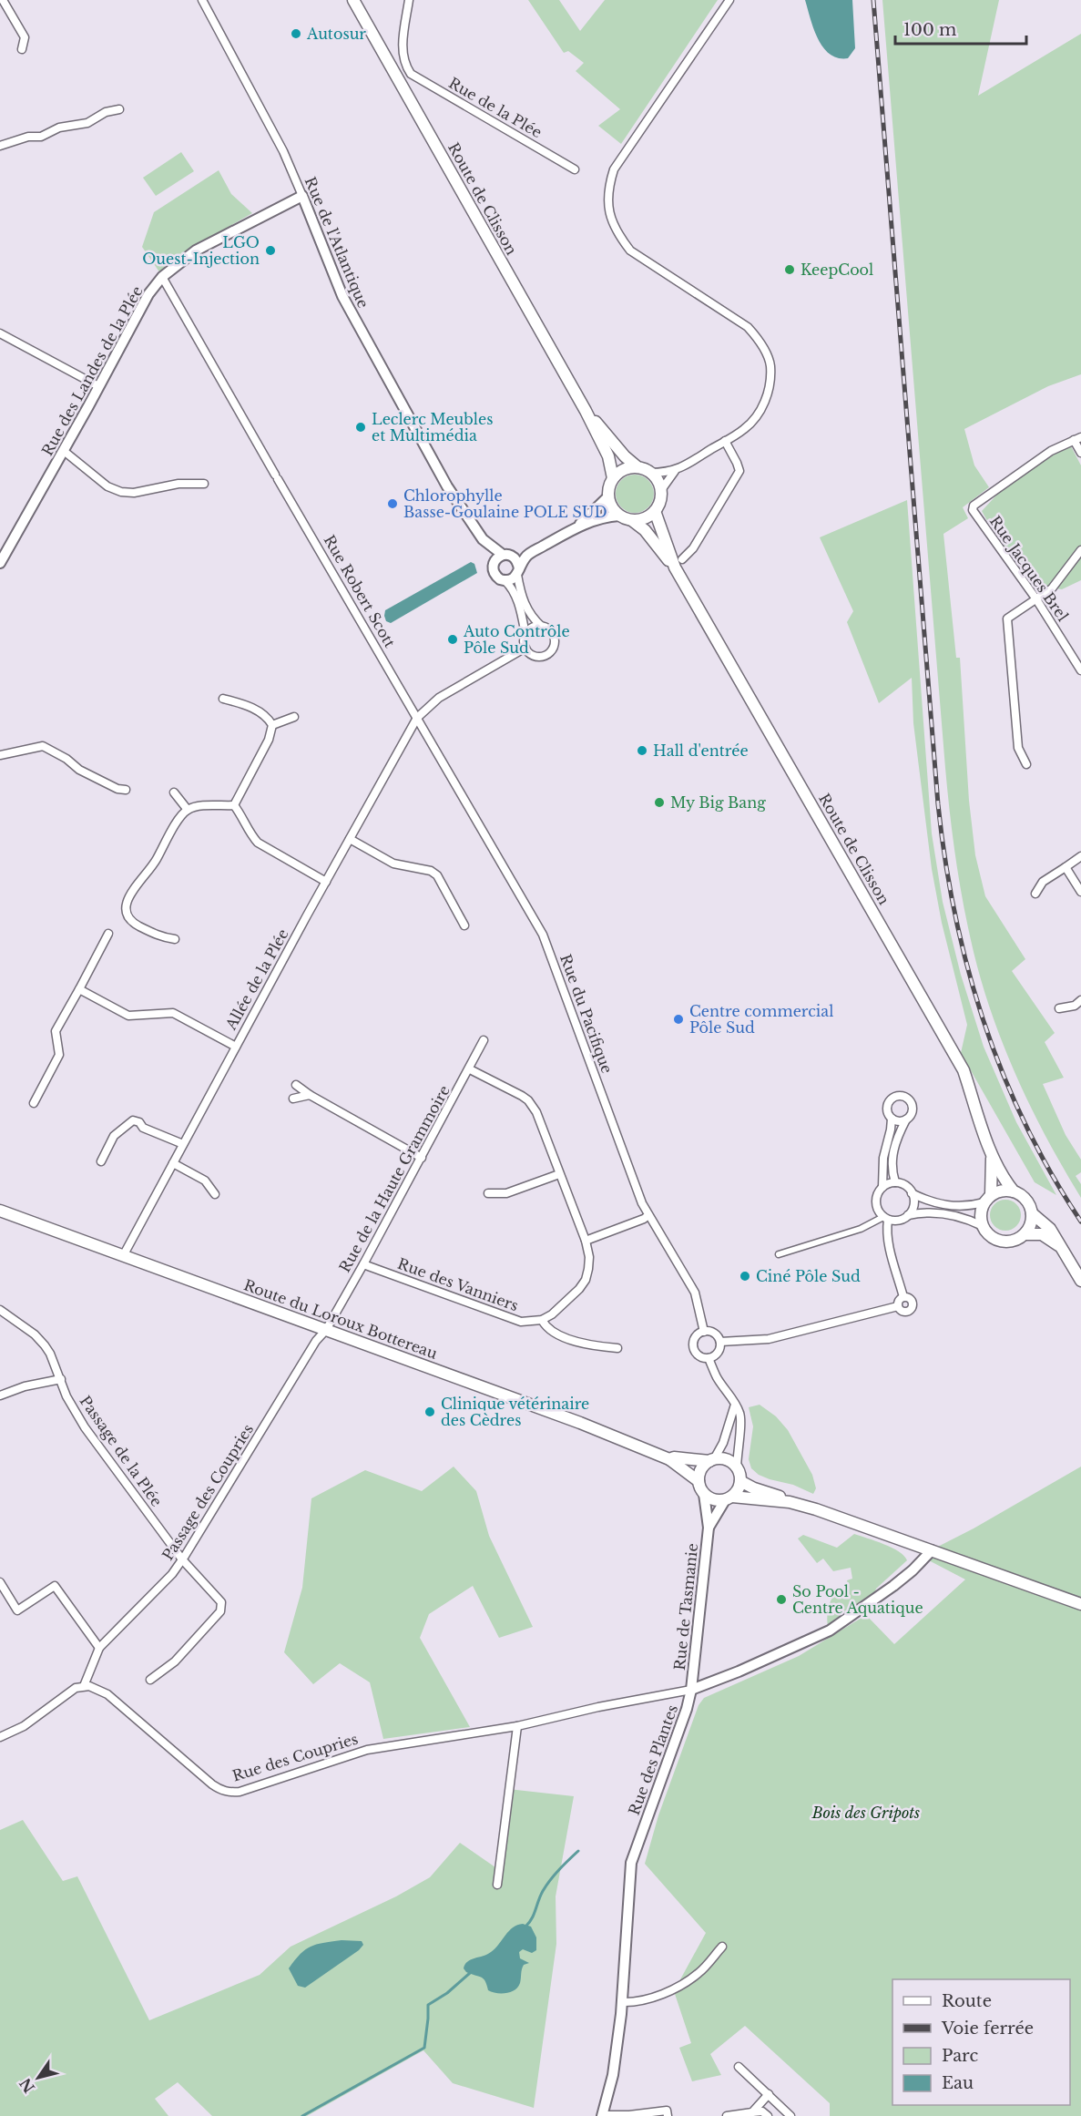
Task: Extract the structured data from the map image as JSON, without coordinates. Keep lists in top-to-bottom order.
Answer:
{
  "streets": {
    "main road": ["Route de Clisson", "Route du Loroux Bottereau"],
    "street": [
      "Rue de la Plée",
      "Rue de l'Atlantique",
      "Rue des Landes de la Plée",
      "Rue Jacques Brel",
      "Rue Robert Scott",
      "Allée de la Plée",
      "Rue du Pacifique",
      "Rue de la Haute Grammoire",
      "Rue des Vanniers",
      "Passage de la Plée",
      "Passage des Coupries",
      "Rue de Tasmanie",
      "Rue des Coupries",
      "Rue des Plantes"
    ]
  },
  "crossings": [
    ["Rue de l'Atlantique", "Rue des Landes de la Plée"],
    ["Rue des Landes de la Plée", "Rue Robert Scott"],
    ["Rue Robert Scott", "Allée de la Plée"],
    ["Rue Robert Scott", "Rue du Pacifique"],
    ["Allée de la Plée", "Rue du Pacifique"],
    ["Allée de la Plée", "Route du Loroux Bottereau"],
    ["Rue de la Haute Grammoire", "Rue des Vanniers"],
    ["Rue de la Haute Grammoire", "Route du Loroux Bottereau"],
    ["Rue de la Haute Grammoire", "Passage des Coupries"],
    ["Route du Loroux Bottereau", "Passage des Coupries"],
    ["Route du Loroux Bottereau", "Rue de Tasmanie"],
    ["Passage de la Plée", "Passage des Coupries"],
    ["Passage des Coupries", "Rue des Coupries"],
    ["Rue de Tasmanie", "Rue des Coupries"],
    ["Rue de Tasmanie", "Rue des Plantes"],
    ["Rue des Coupries", "Rue des Plantes"]
  ],
  "parks": ["Bois des Gripots"],
  "places": [
    "Autosur",
    "LGO Ouest-Injection",
    "KeepCool",
    "Leclerc Meubles et Multimédia",
    "Chlorophylle Basse-Goulaine POLE SUD",
    "Auto Contrôle Pôle Sud",
    "Hall d'entrée",
    "My Big Bang",
    "Centre commercial Pôle Sud",
    "Ciné Pôle Sud",
    "Clinique vétérinaire des Cèdres",
    "So Pool - Centre Aquatique"
  ],
  "legend": [
    "Route",
    "Voie ferrée",
    "Parc",
    "Eau"
  ],
  "scale_bar": "100 m",
  "north": "bottom left"
}
